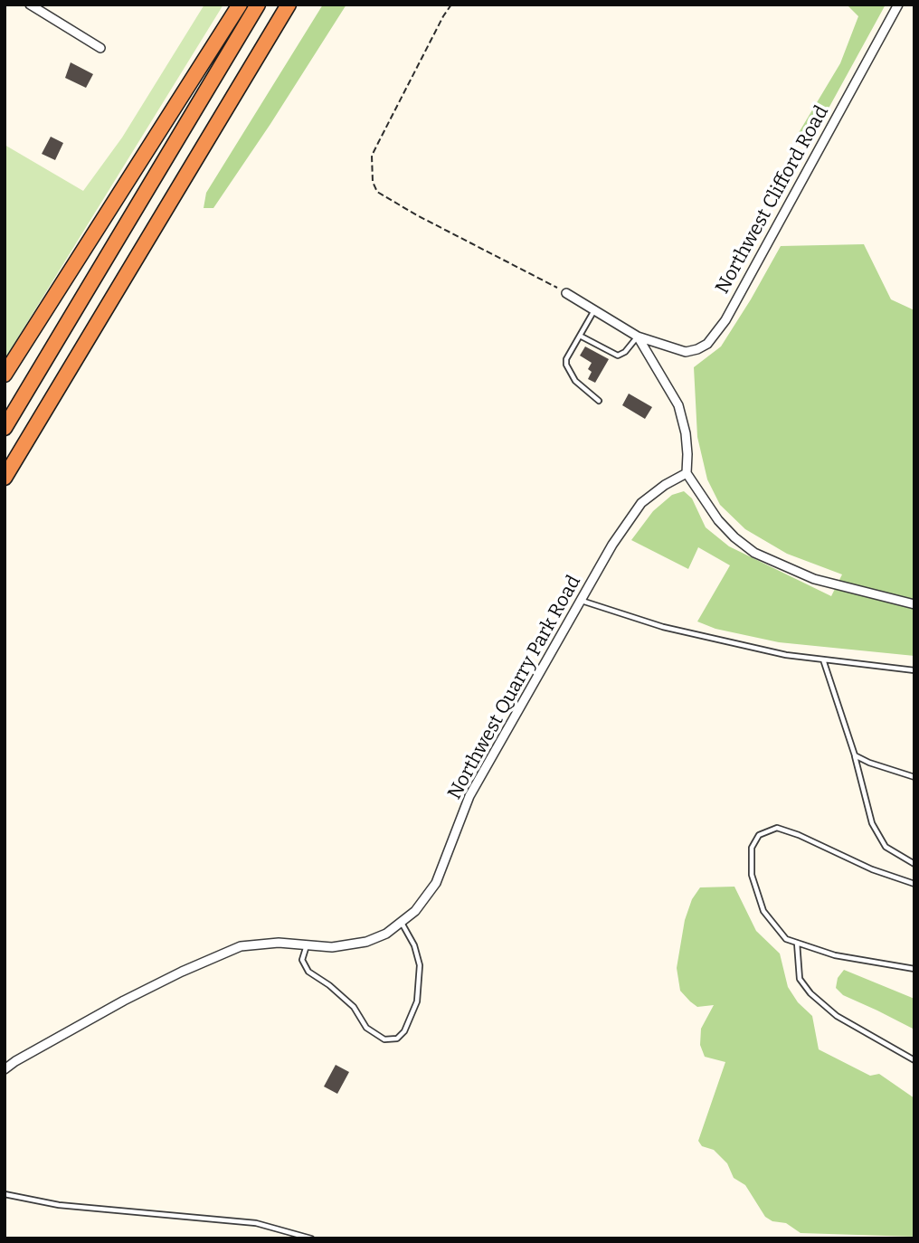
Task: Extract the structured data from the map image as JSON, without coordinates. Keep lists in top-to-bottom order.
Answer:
{
  "streets": {
    "street": ["Northwest Clifford Road", "Northwest Quarry Park Road"]
  }
}
